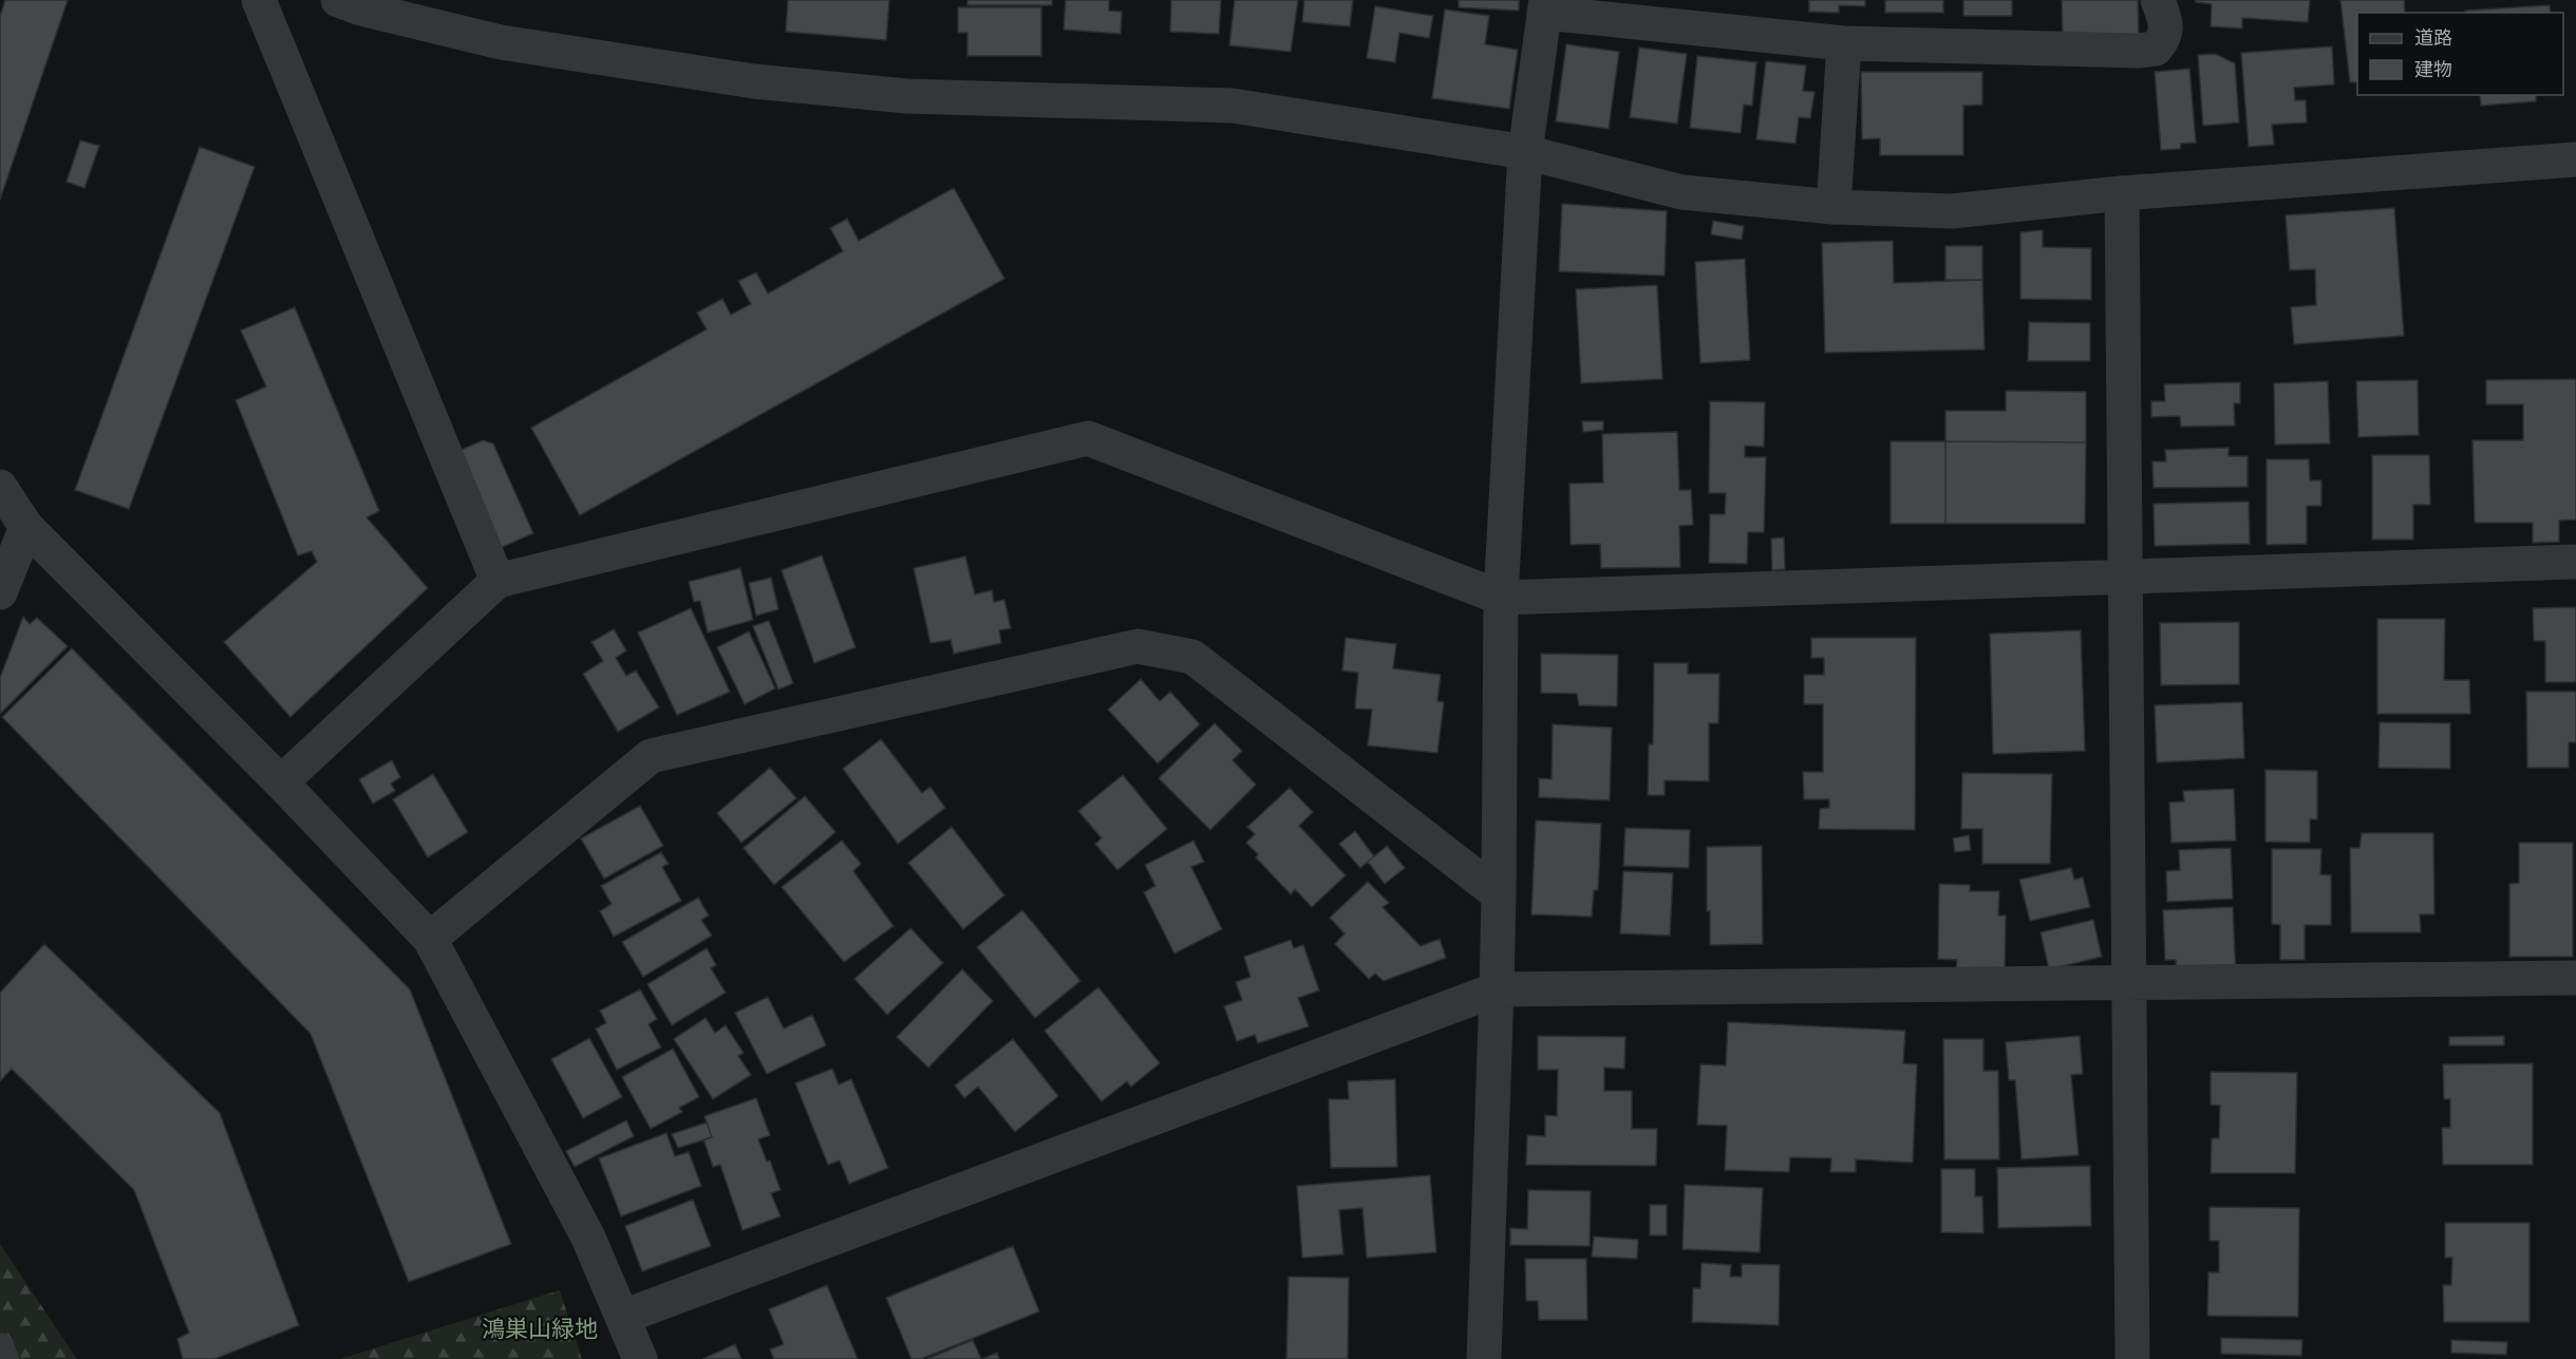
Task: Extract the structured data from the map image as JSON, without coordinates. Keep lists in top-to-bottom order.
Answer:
{
  "parks": ["鴻巣山緑地"],
  "legend": ["道路", "建物"]
}
